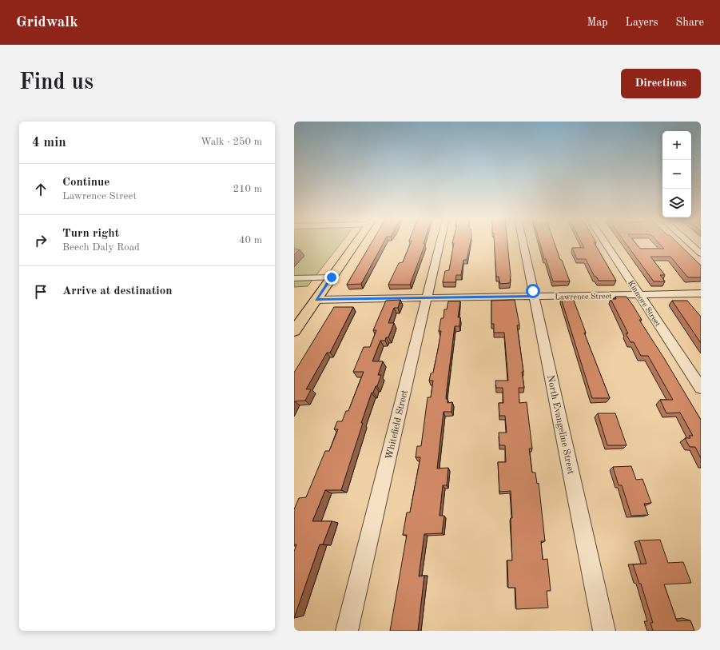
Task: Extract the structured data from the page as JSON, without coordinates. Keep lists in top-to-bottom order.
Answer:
{
  "streets": {
    "street": [
      "Lawrence Street",
      "Kinmore Street",
      "Whitefield Street",
      "North Evangeline Street"
    ]
  },
  "crossings": [
    ["Lawrence Street", "Kinmore Street"],
    ["Lawrence Street", "Whitefield Street"],
    ["Lawrence Street", "North Evangeline Street"]
  ],
  "page": {
    "header": "Gridwalk",
    "nav": ["Map", "Layers", "Share"],
    "buttons": "Directions",
    "title": "Find us",
    "heading": ["4 min", "Walk · 250 m"],
    "map_buttons": ["+", "−"],
    "list": [
      ["Continue", "Lawrence Street", "210 m"],
      ["Turn right", "Beech Daly Road", "40 m"],
      "Arrive at destination"
    ]
  }
}
